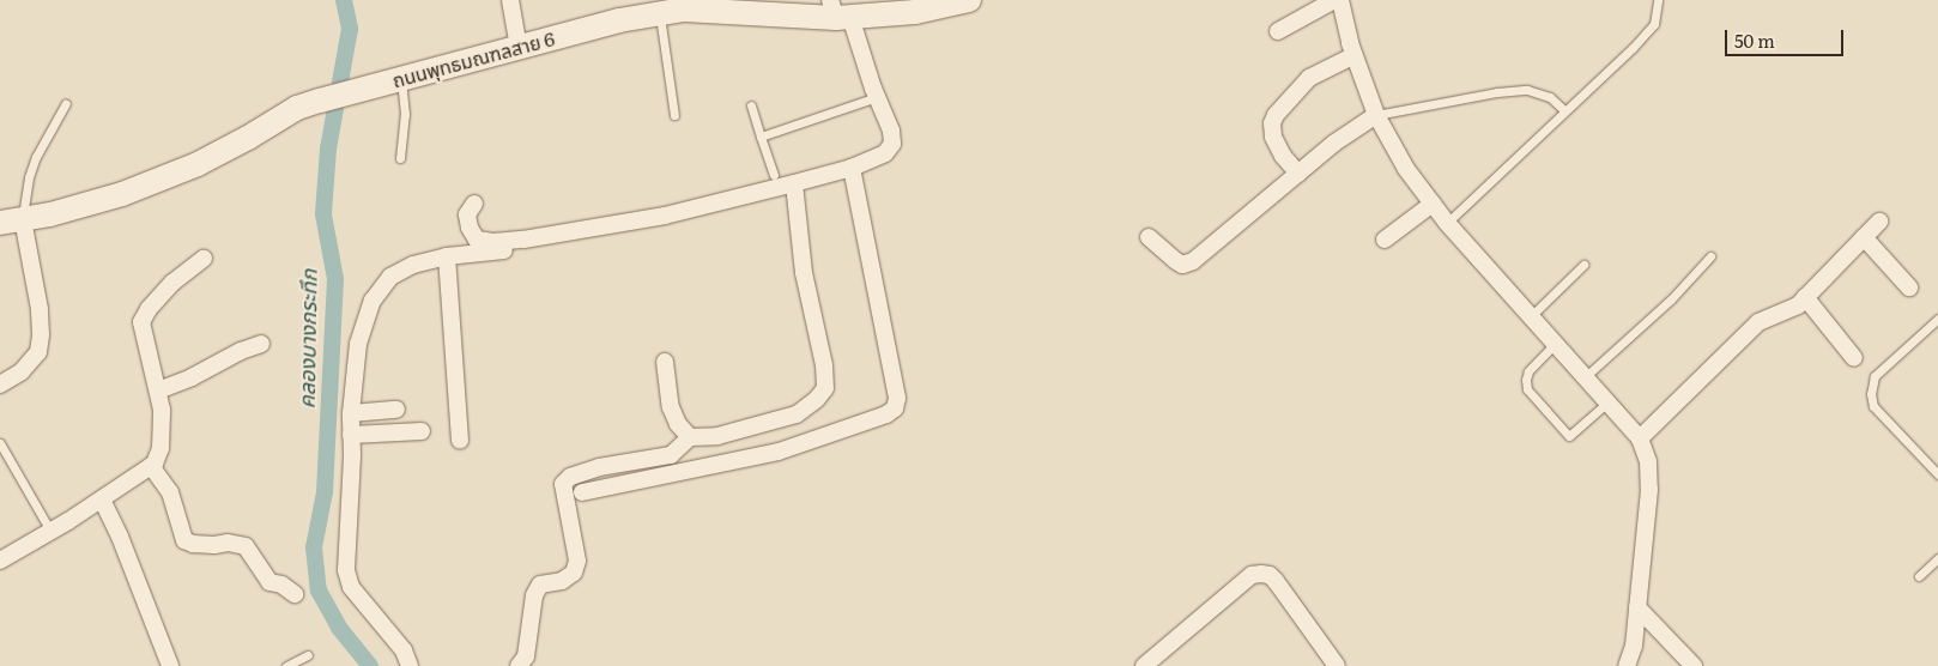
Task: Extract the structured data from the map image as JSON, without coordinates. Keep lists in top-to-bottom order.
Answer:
{
  "streets": {
    "main road": ["ถนนพุทธมณฑลสาย 6"]
  },
  "water": ["คลองบางกระทึก"],
  "scale_bar": "50 m"
}
